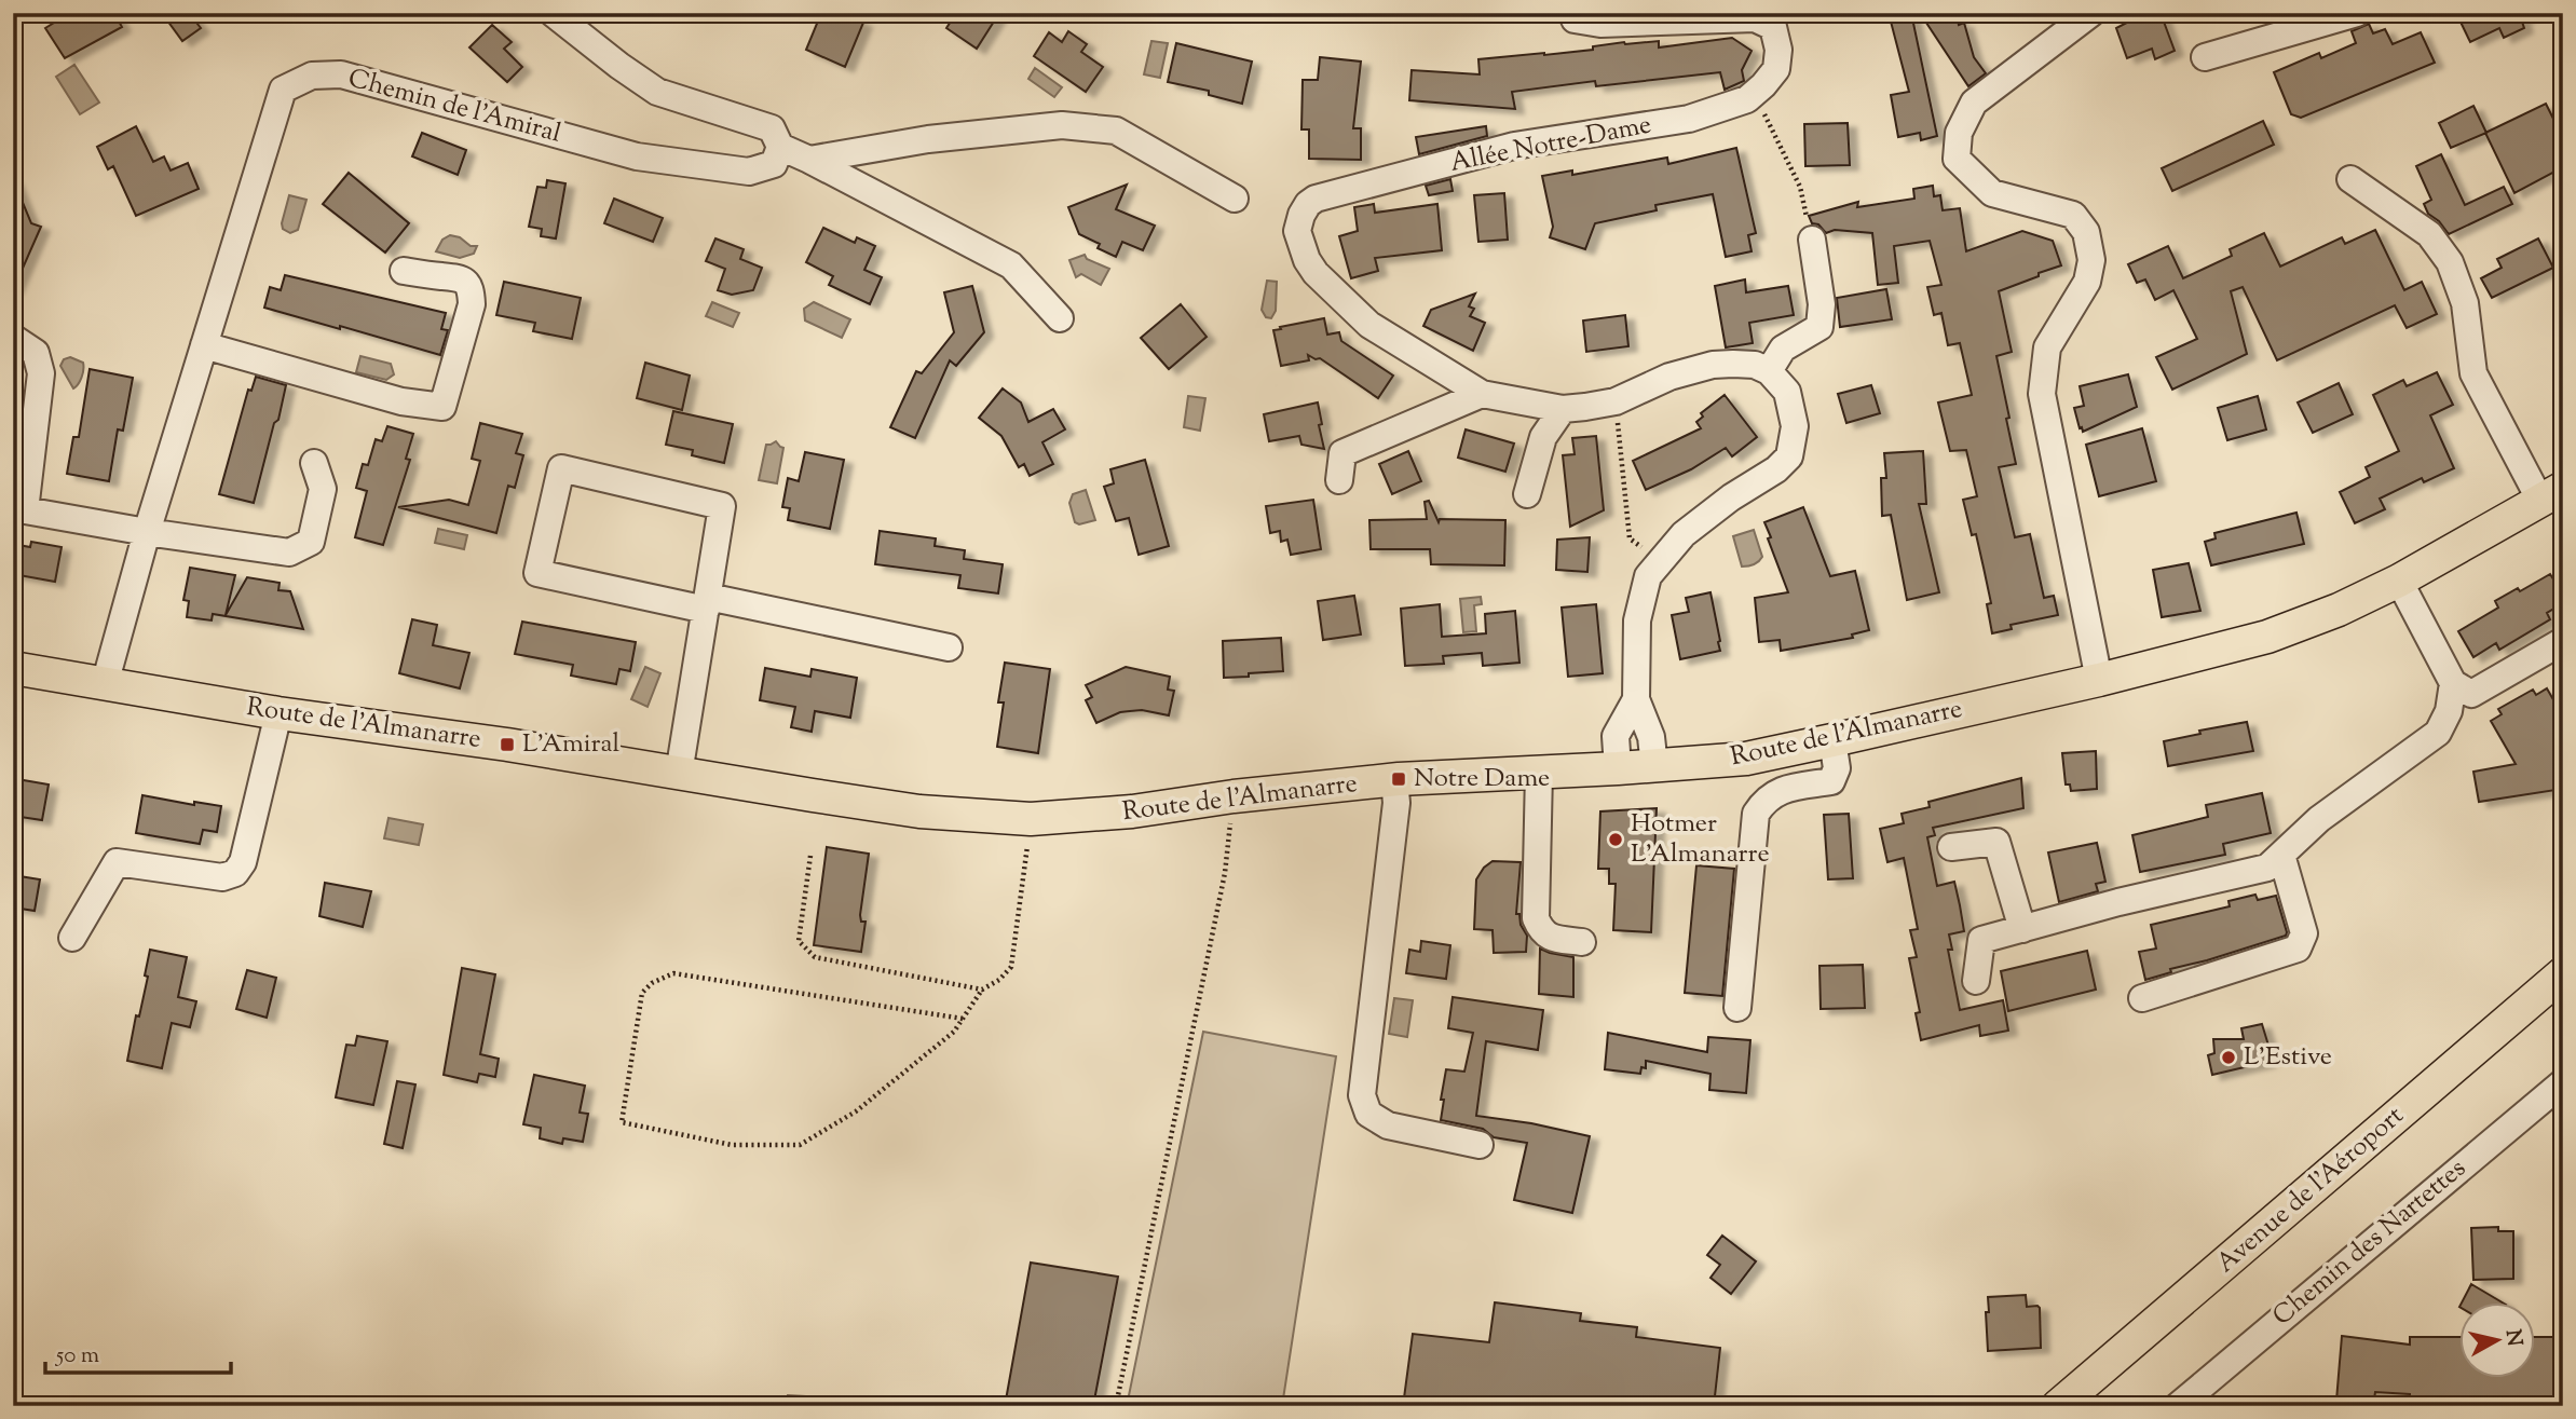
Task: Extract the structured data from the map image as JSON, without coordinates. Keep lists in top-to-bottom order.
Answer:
{
  "streets": {
    "main road": ["Route de l'Almanarre", "Avenue de l'Aéroport"],
    "street": ["Chemin de l'Amiral", "Allée Notre-Dame", "Chemin des Nartettes"]
  },
  "crossings": [
    ["Chemin de l'Amiral", "Route de l'Almanarre"]
  ],
  "places": {
    "transit": ["L'Amiral", "Notre Dame"],
    "other": ["Hotmer L'Almanarre", "L'Estive"]
  },
  "scale_bar": "50 m",
  "north": "right"
}
